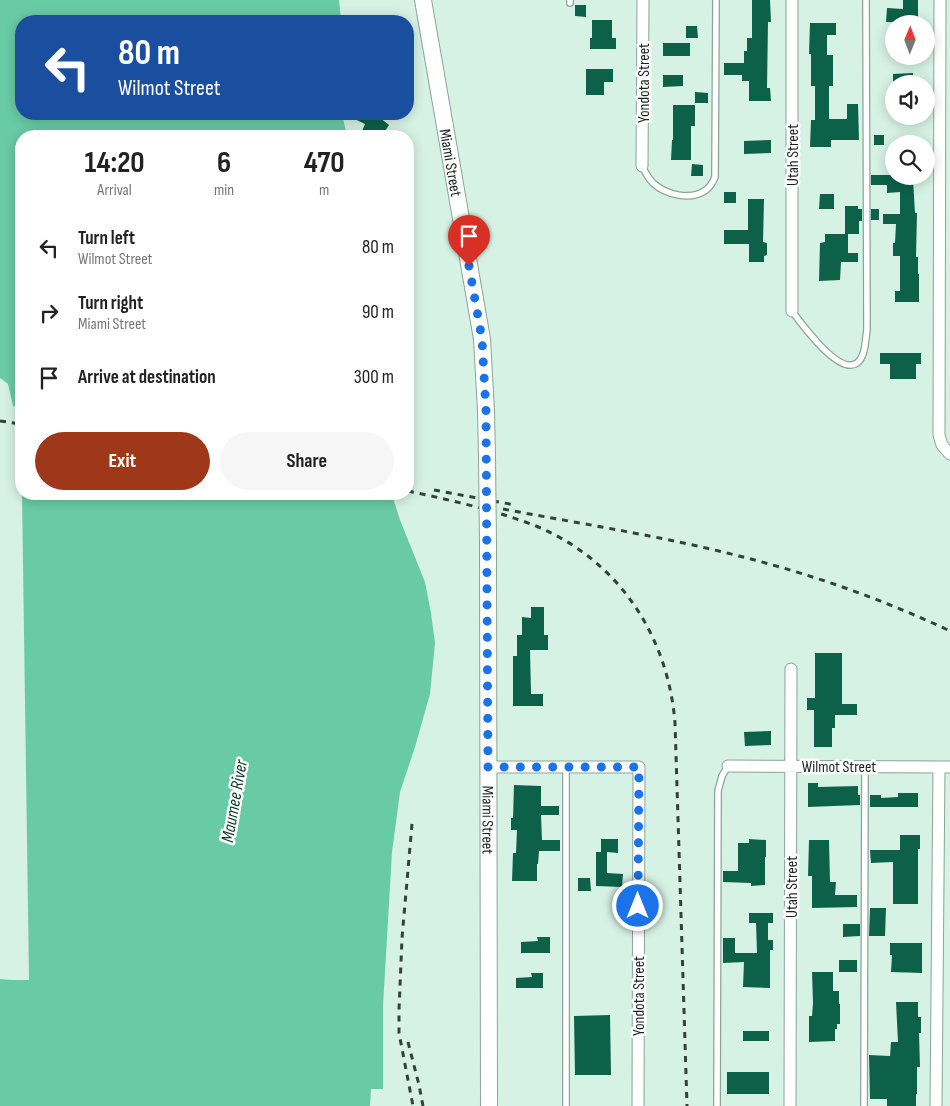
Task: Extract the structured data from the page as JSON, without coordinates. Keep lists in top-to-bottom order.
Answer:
{
  "streets": {
    "street": [
      "Yondota Street",
      "Utah Street",
      "Miami Street",
      "Wilmot Street"
    ]
  },
  "crossings": [
    ["Utah Street", "Wilmot Street"]
  ],
  "water": ["Maumee River"],
  "north": "top",
  "page": {
    "turn": ["80 m", "Wilmot Street"],
    "eta": [
      "14:20",
      "Arrival",
      "6",
      "min",
      "470",
      "m"
    ],
    "list": [
      {
        "name": "Turn left",
        "note": "Wilmot Street",
        "value": "80 m"
      },
      {
        "name": "Turn right",
        "note": "Miami Street",
        "value": "90 m"
      },
      {
        "name": "Arrive at destination",
        "value": "300 m"
      }
    ],
    "buttons": ["Exit", "Share"]
  }
}
